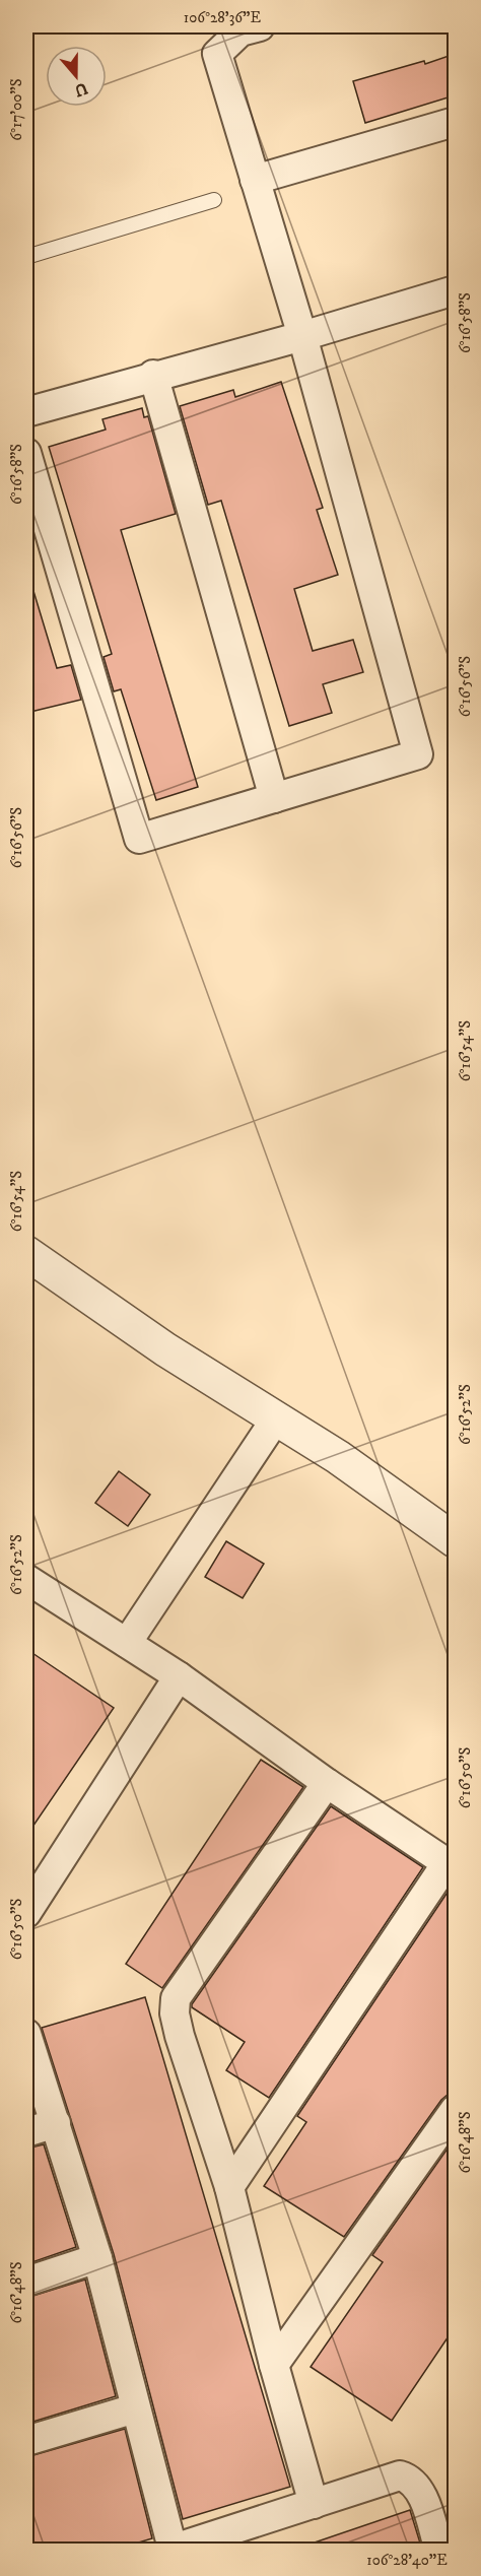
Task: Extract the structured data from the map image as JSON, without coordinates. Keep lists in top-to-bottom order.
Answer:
{
  "north": "bottom",
  "coordinates": [
    "106°28'36\"E",
    "6°17'00\"S",
    "6°16'58\"S",
    "6°16'56\"S",
    "6°16'54\"S",
    "6°16'52\"S",
    "6°16'50\"S",
    "6°16'48\"S",
    "106°28'40\"E"
  ]
}
